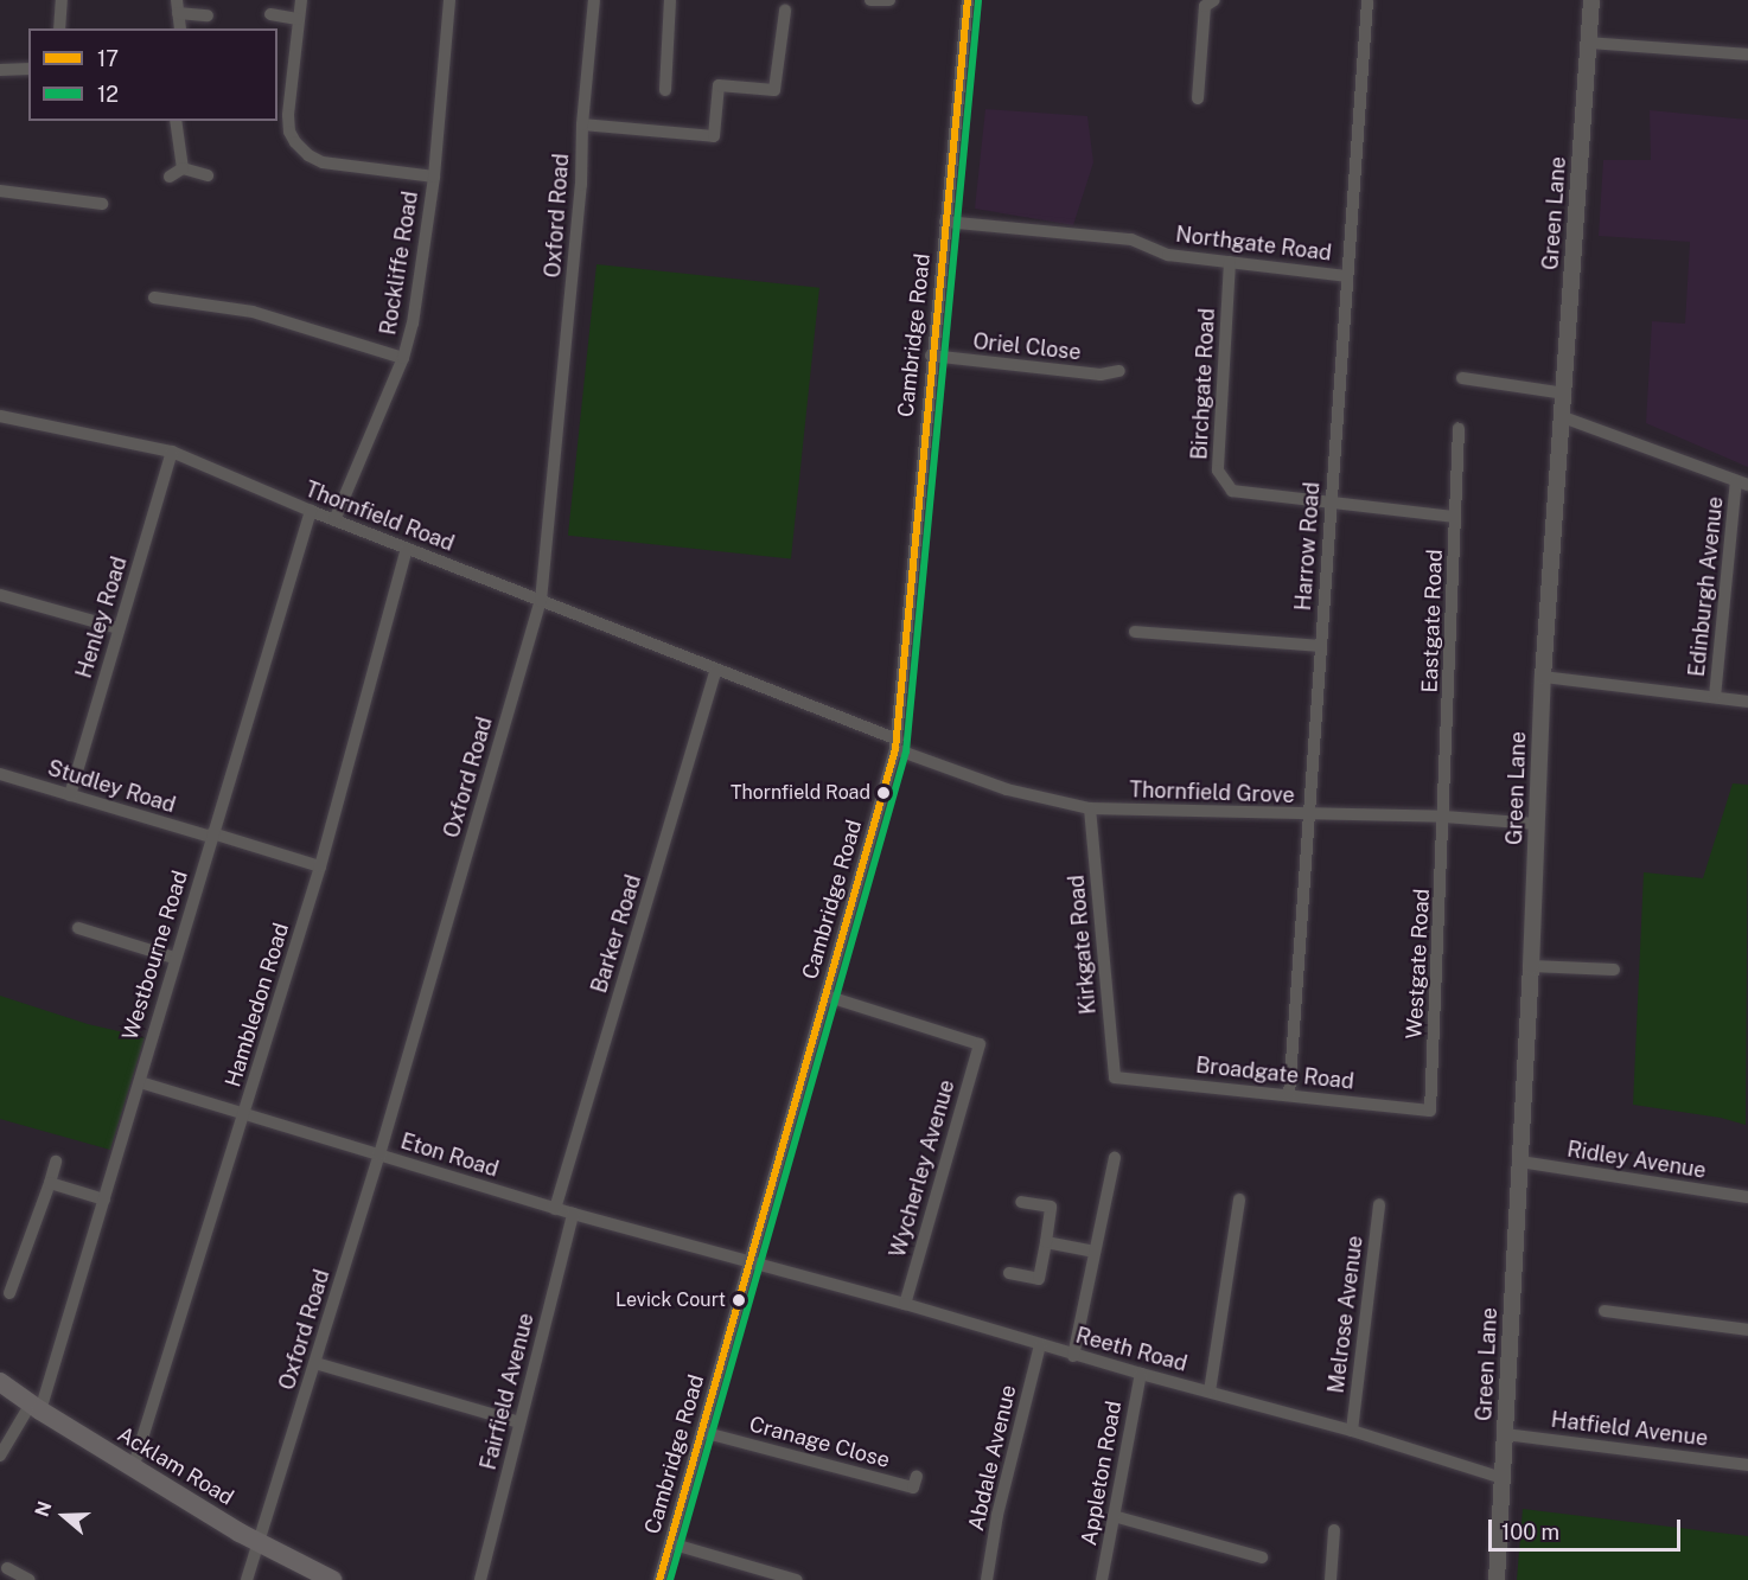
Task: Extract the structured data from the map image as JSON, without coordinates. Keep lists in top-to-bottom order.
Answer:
{
  "streets": {
    "main road": ["Acklam Road"],
    "street": [
      "Green Lane",
      "Oxford Road",
      "Northgate Road",
      "Rockliffe Road",
      "Cambridge Road",
      "Oriel Close",
      "Birchgate Road",
      "Thornfield Road",
      "Harrow Road",
      "Edinburgh Avenue",
      "Henley Road",
      "Eastgate Road",
      "Studley Road",
      "Thornfield Grove",
      "Barker Road",
      "Kirkgate Road",
      "Westbourne Road",
      "Westgate Road",
      "Hambledon Road",
      "Broadgate Road",
      "Eton Road",
      "Ridley Avenue",
      "Wycherley Avenue",
      "Melrose Avenue",
      "Reeth Road",
      "Fairfield Avenue",
      "Hatfield Avenue",
      "Cranage Close",
      "Abdale Avenue",
      "Appleton Road"
    ]
  },
  "crossings": [
    ["Green Lane", "Thornfield Grove"],
    ["Green Lane", "Ridley Avenue"],
    ["Green Lane", "Reeth Road"],
    ["Green Lane", "Hatfield Avenue"],
    ["Oxford Road", "Thornfield Road"],
    ["Oxford Road", "Eton Road"],
    ["Oxford Road", "Acklam Road"],
    ["Northgate Road", "Cambridge Road"],
    ["Northgate Road", "Birchgate Road"],
    ["Northgate Road", "Harrow Road"],
    ["Rockliffe Road", "Thornfield Road"],
    ["Cambridge Road", "Oriel Close"],
    ["Cambridge Road", "Thornfield Road"],
    ["Cambridge Road", "Thornfield Grove"],
    ["Cambridge Road", "Eton Road"],
    ["Cambridge Road", "Wycherley Avenue"],
    ["Cambridge Road", "Reeth Road"],
    ["Cambridge Road", "Cranage Close"],
    ["Birchgate Road", "Harrow Road"],
    ["Birchgate Road", "Eastgate Road"],
    ["Thornfield Road", "Henley Road"],
    ["Thornfield Road", "Thornfield Grove"],
    ["Thornfield Road", "Barker Road"],
    ["Thornfield Road", "Westbourne Road"],
    ["Thornfield Road", "Hambledon Road"],
    ["Harrow Road", "Thornfield Grove"],
    ["Harrow Road", "Broadgate Road"],
    ["Henley Road", "Studley Road"],
    ["Eastgate Road", "Thornfield Grove"],
    ["Eastgate Road", "Westgate Road"],
    ["Studley Road", "Westbourne Road"],
    ["Studley Road", "Hambledon Road"],
    ["Thornfield Grove", "Kirkgate Road"],
    ["Thornfield Grove", "Westgate Road"],
    ["Barker Road", "Eton Road"],
    ["Kirkgate Road", "Broadgate Road"],
    ["Westbourne Road", "Eton Road"],
    ["Westbourne Road", "Acklam Road"],
    ["Westgate Road", "Broadgate Road"],
    ["Hambledon Road", "Eton Road"],
    ["Hambledon Road", "Acklam Road"],
    ["Eton Road", "Reeth Road"],
    ["Eton Road", "Fairfield Avenue"],
    ["Wycherley Avenue", "Reeth Road"],
    ["Melrose Avenue", "Reeth Road"],
    ["Reeth Road", "Abdale Avenue"],
    ["Reeth Road", "Appleton Road"]
  ],
  "places": ["Thornfield Road", "Levick Court"],
  "lines": ["transit line 17", "transit line 12"],
  "legend": ["17", "12"],
  "scale_bar": "100 m",
  "north": "left"
}
